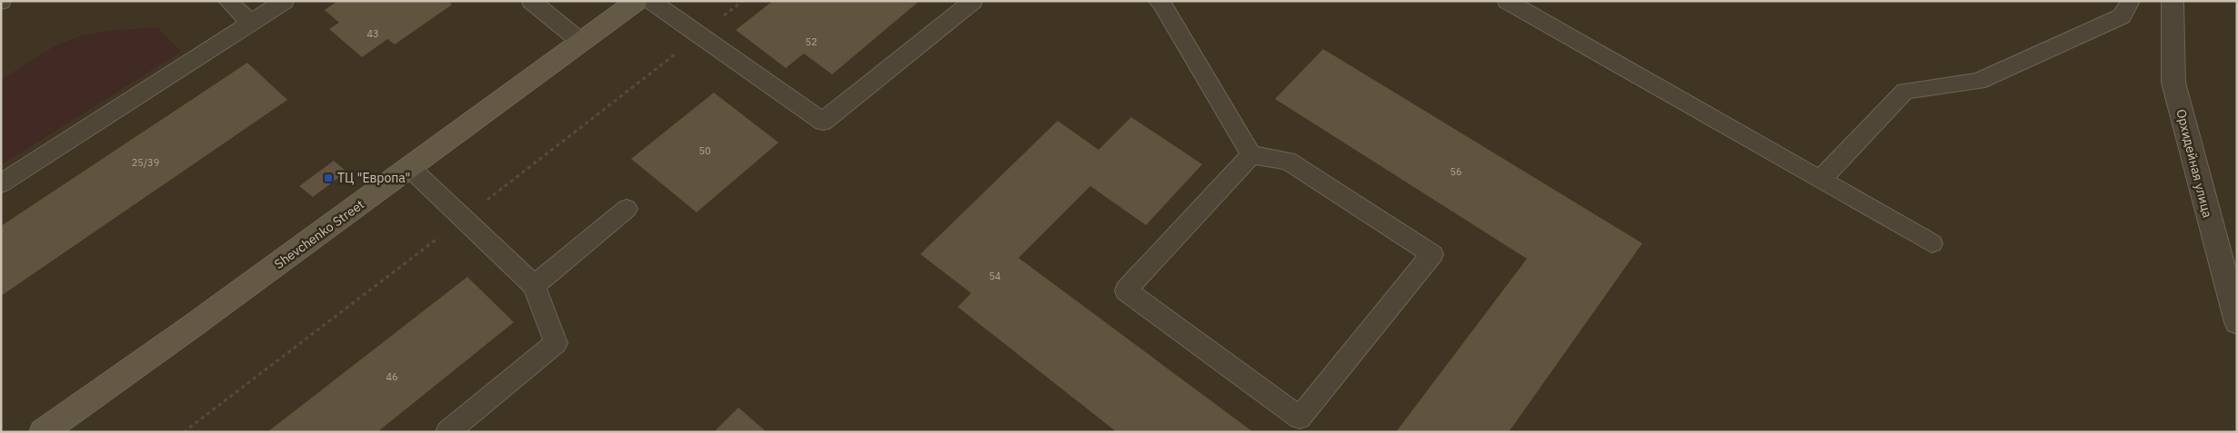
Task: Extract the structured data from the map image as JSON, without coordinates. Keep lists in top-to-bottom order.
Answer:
{
  "streets": {
    "main road": ["Shevchenko Street"],
    "street": ["Орхидейная улица"]
  },
  "places": {
    "transit": ["ТЦ \"Европа\""]
  },
  "house_numbers": [
    "43",
    "52",
    "50",
    "25/39",
    "56",
    "54",
    "46"
  ]
}
